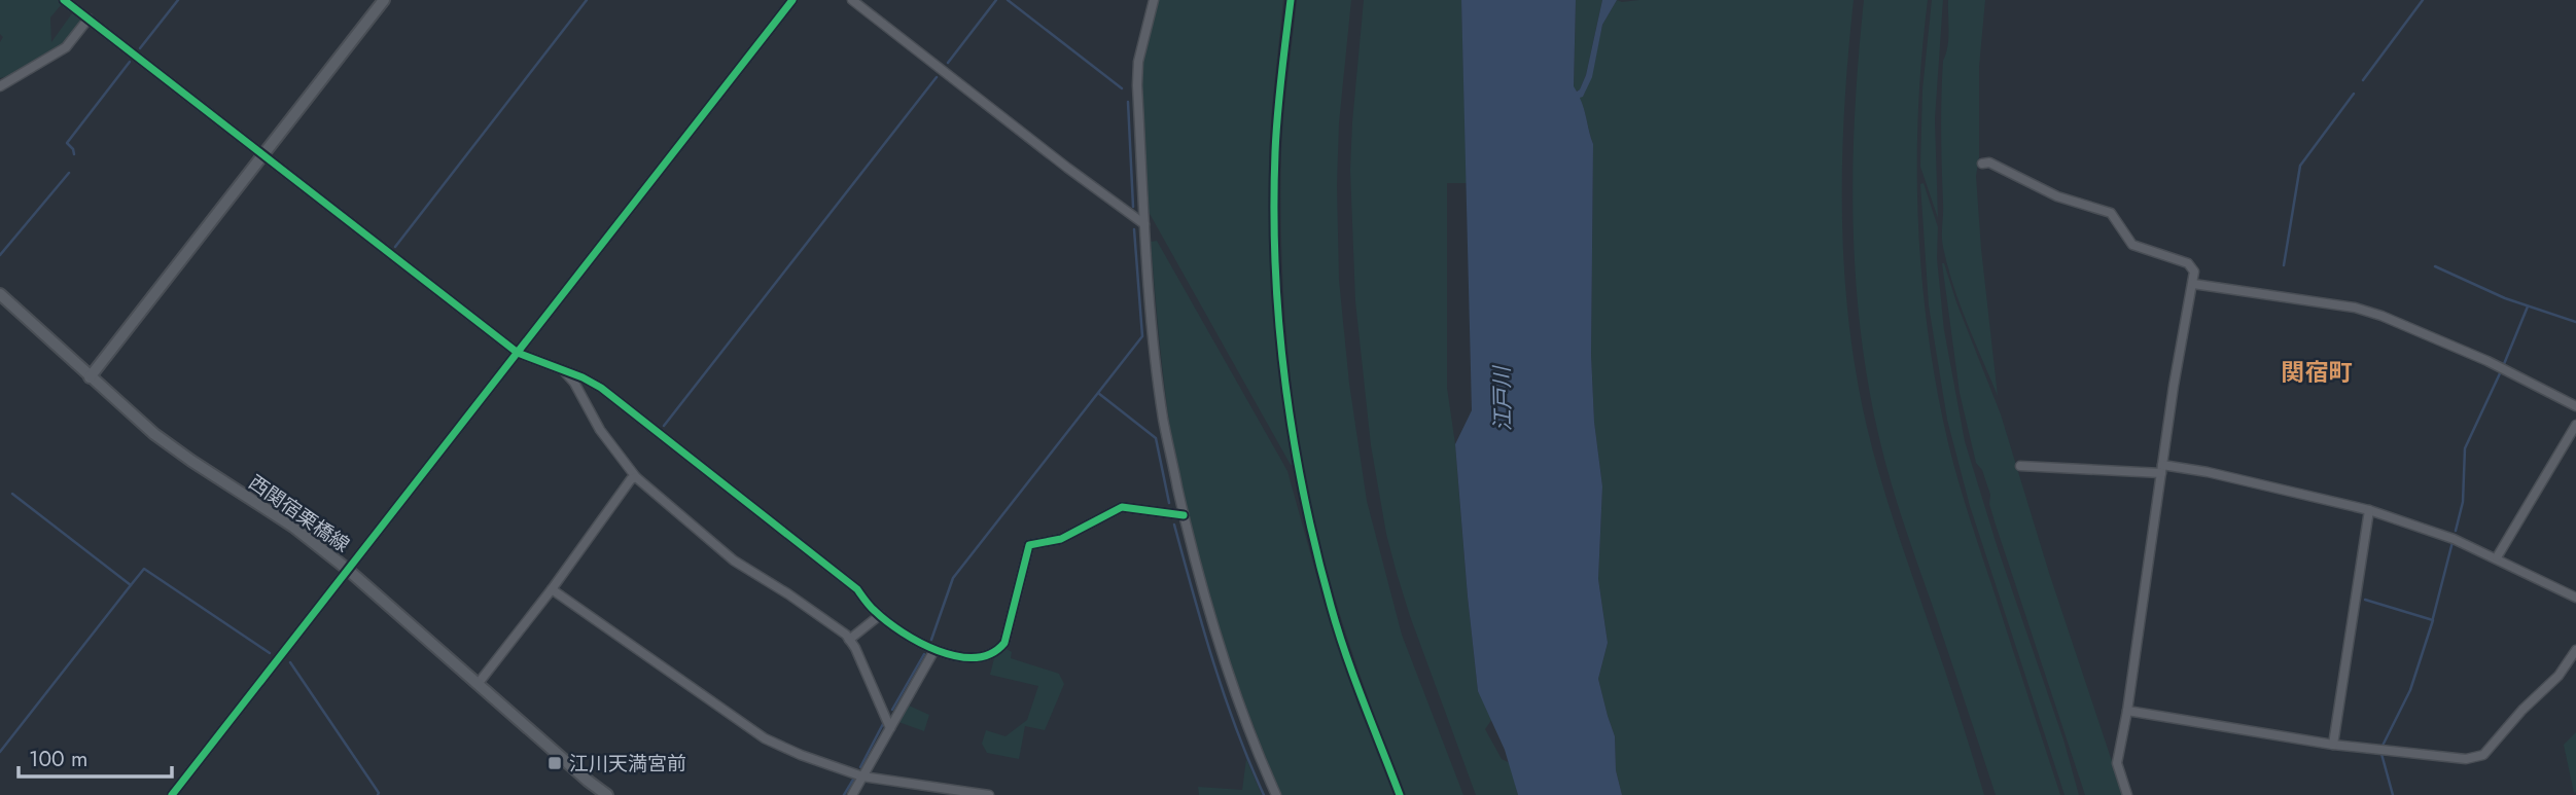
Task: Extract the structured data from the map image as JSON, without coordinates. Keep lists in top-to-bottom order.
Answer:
{
  "streets": {
    "main road": ["西関宿栗橋線"]
  },
  "districts": ["関宿町"],
  "water": ["江戸川"],
  "places": {
    "transit": ["江川天満宮前"]
  },
  "scale_bar": "100 m"
}
